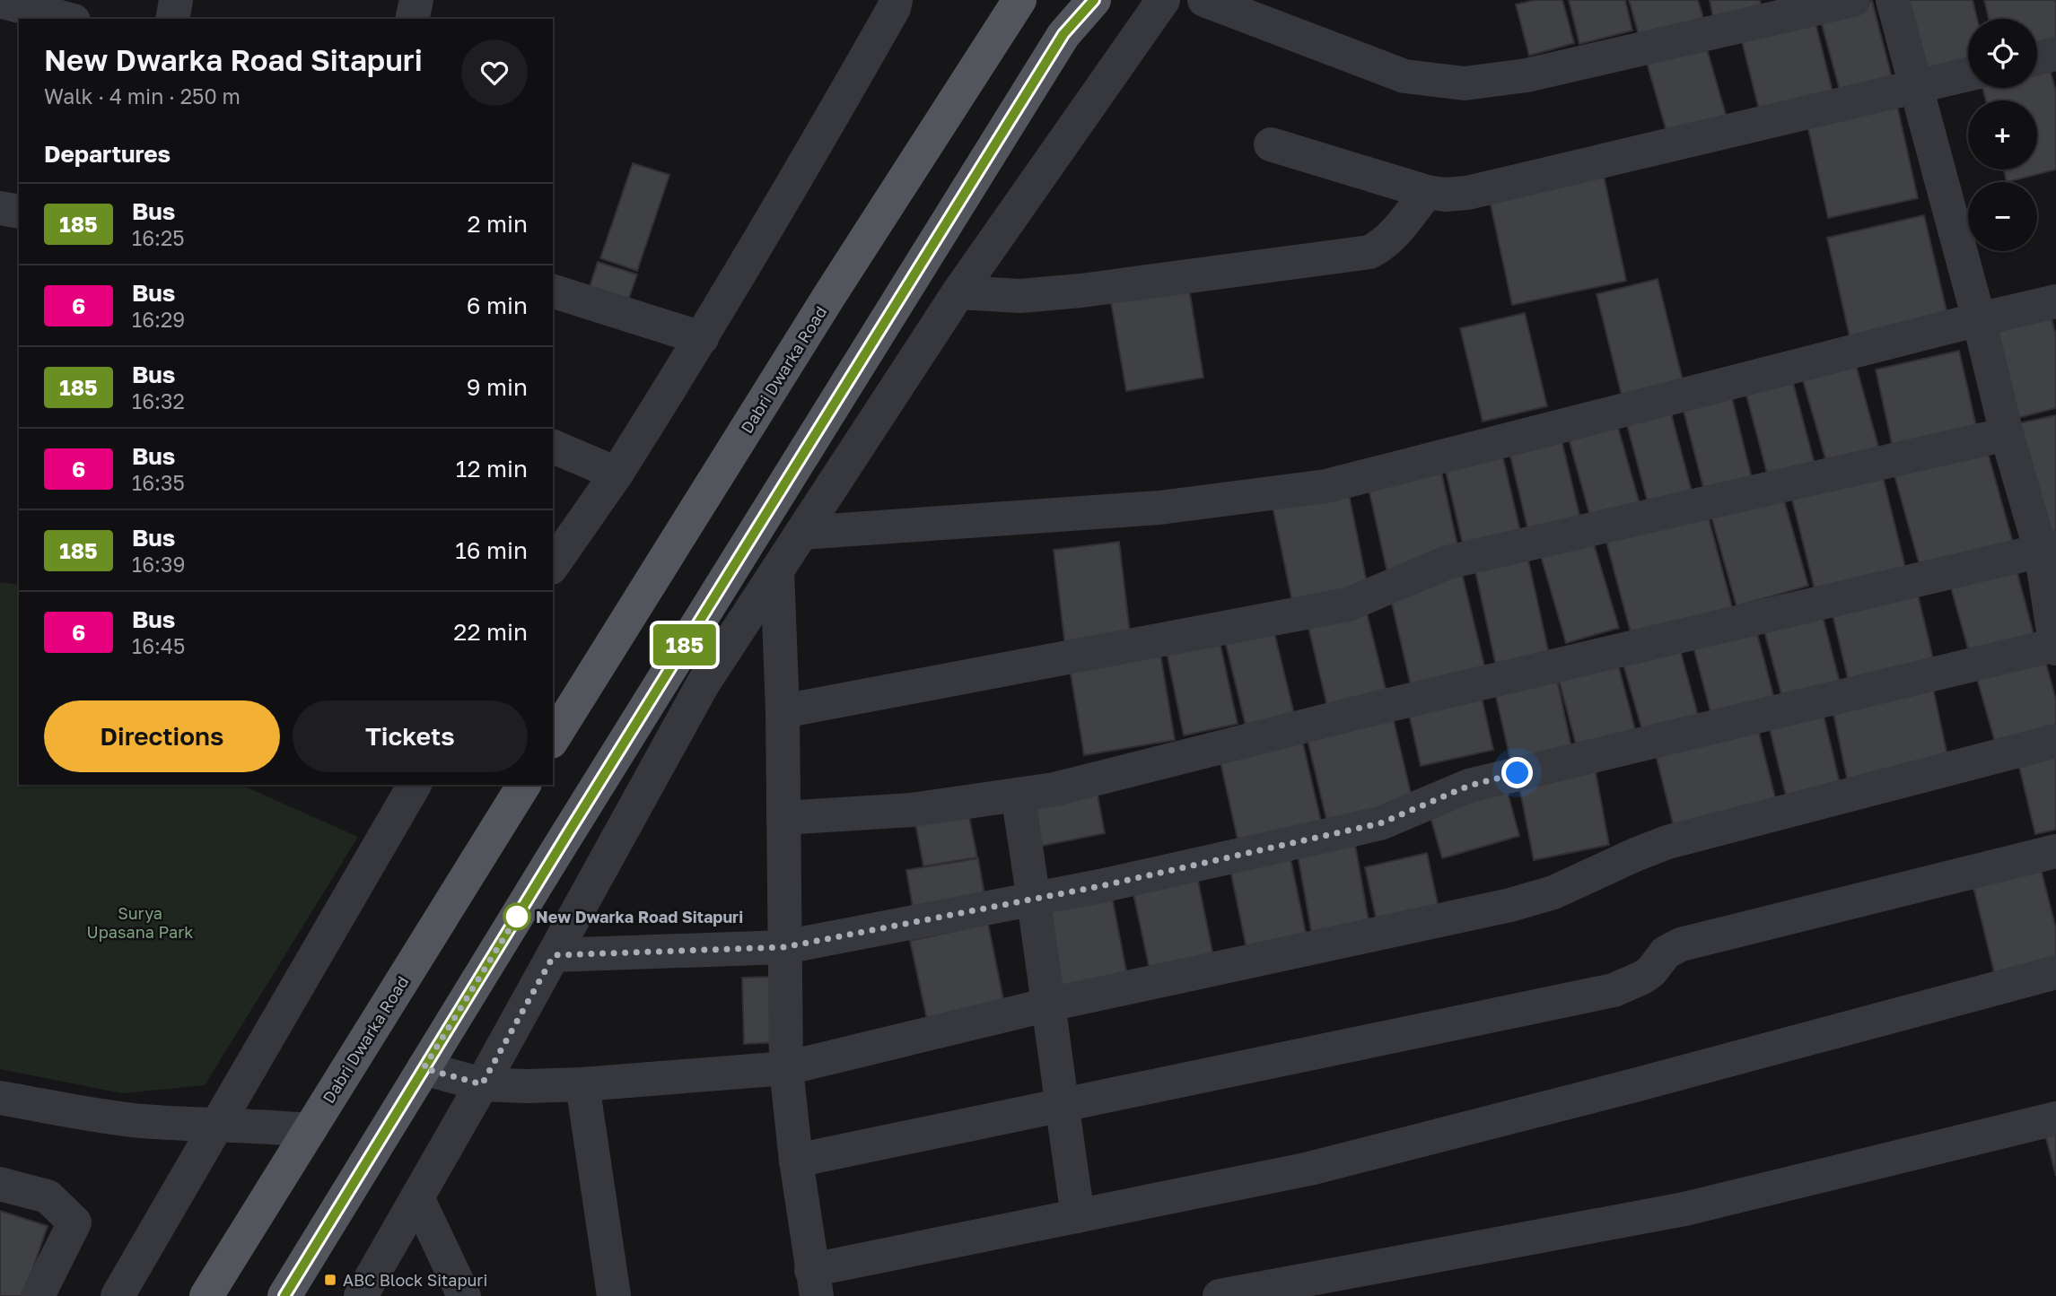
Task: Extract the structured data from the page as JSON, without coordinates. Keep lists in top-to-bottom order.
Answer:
{
  "streets": {
    "main road": ["Dabri Dwarka Road"]
  },
  "parks": ["Surya Upasana Park"],
  "places": {
    "other": ["New Dwarka Road Sitapuri"],
    "transit": ["ABC Block Sitapuri"]
  },
  "lines": ["bus line 185"],
  "page": {
    "on_map": "185",
    "map_buttons": ["+", "−"],
    "heading": [
      ["New Dwarka Road Sitapuri", "Walk · 4 min · 250 m"],
      "Departures"
    ],
    "list": [
      {
        "mark": "185",
        "name": "Bus",
        "note": "16:25",
        "value": "2 min"
      },
      {
        "mark": "6",
        "name": "Bus",
        "note": "16:29",
        "value": "6 min"
      },
      {
        "mark": "185",
        "name": "Bus",
        "note": "16:32",
        "value": "9 min"
      },
      {
        "mark": "6",
        "name": "Bus",
        "note": "16:35",
        "value": "12 min"
      },
      {
        "mark": "185",
        "name": "Bus",
        "note": "16:39",
        "value": "16 min"
      },
      {
        "mark": "6",
        "name": "Bus",
        "note": "16:45",
        "value": "22 min"
      }
    ],
    "buttons": ["Directions", "Tickets"]
  }
}
